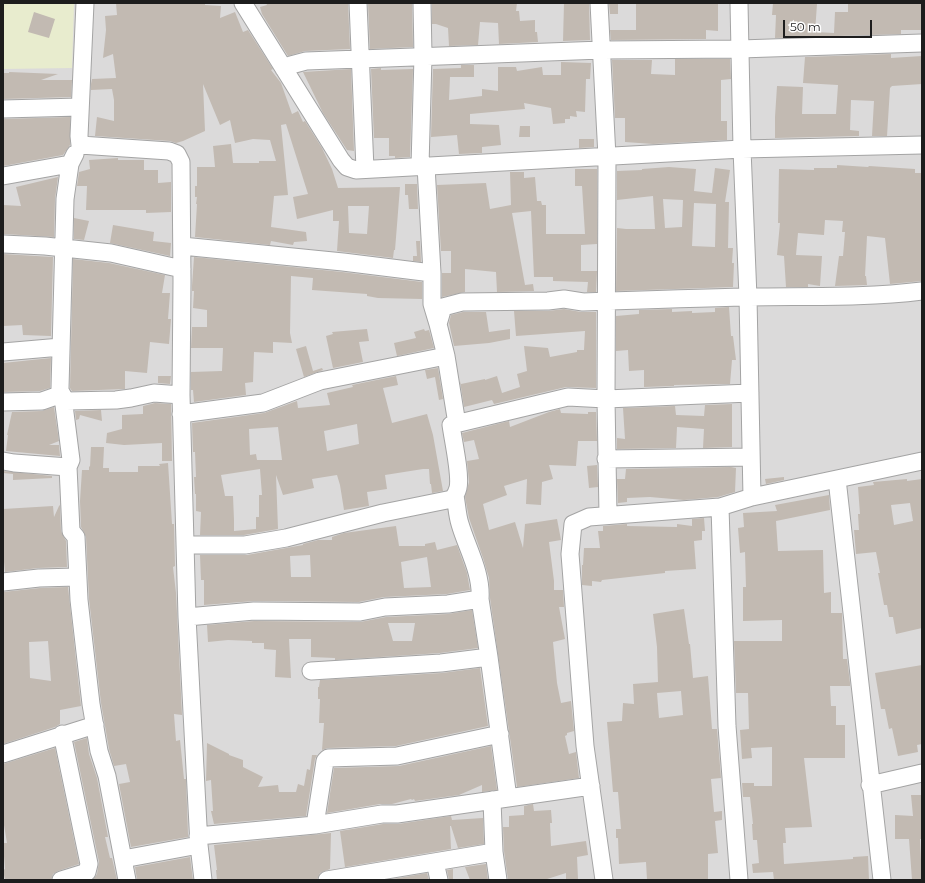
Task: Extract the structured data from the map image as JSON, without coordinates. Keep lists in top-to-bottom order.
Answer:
{
  "scale_bar": "50 m"
}
